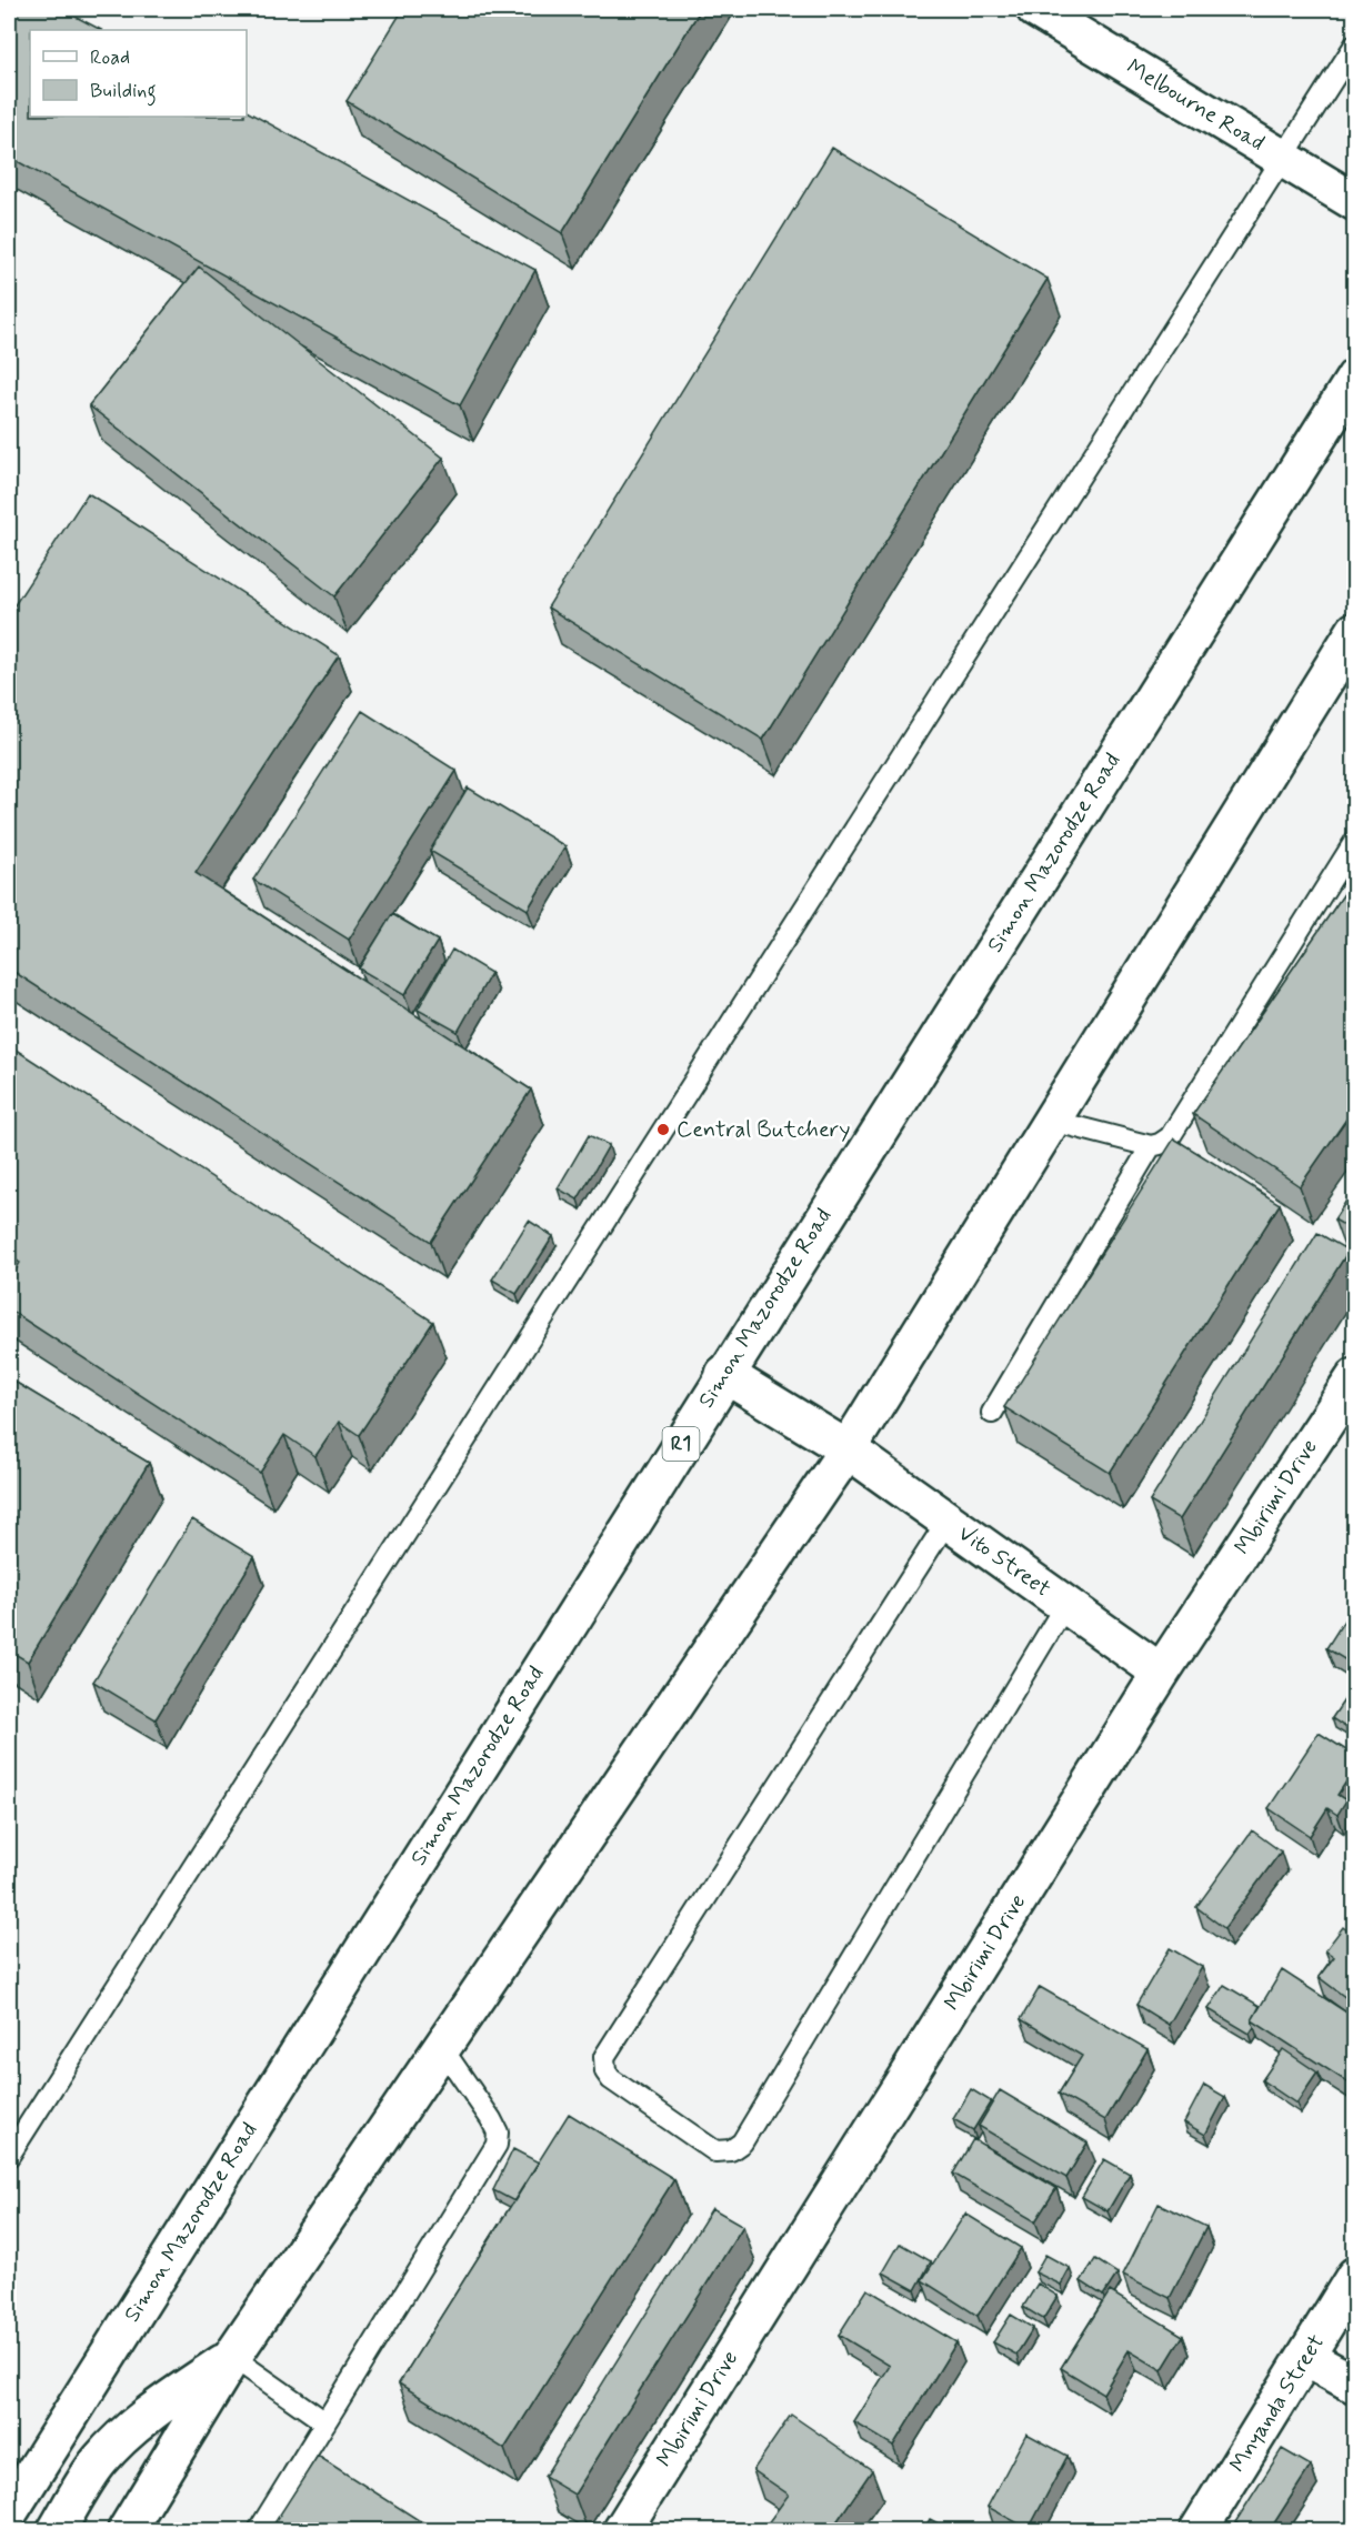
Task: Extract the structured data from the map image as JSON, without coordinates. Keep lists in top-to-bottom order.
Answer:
{
  "streets": {
    "main road": [
      "Melbourne Road",
      "Simon Mazorodze Road",
      "R1",
      "Mbirimi Drive",
      "Vito Street",
      "Mnyanda Street"
    ]
  },
  "crossings": [
    ["Simon Mazorodze Road", "Vito Street"],
    ["Mbirimi Drive", "Vito Street"]
  ],
  "places": ["Central Butchery"],
  "legend": ["Road", "Building"]
}
